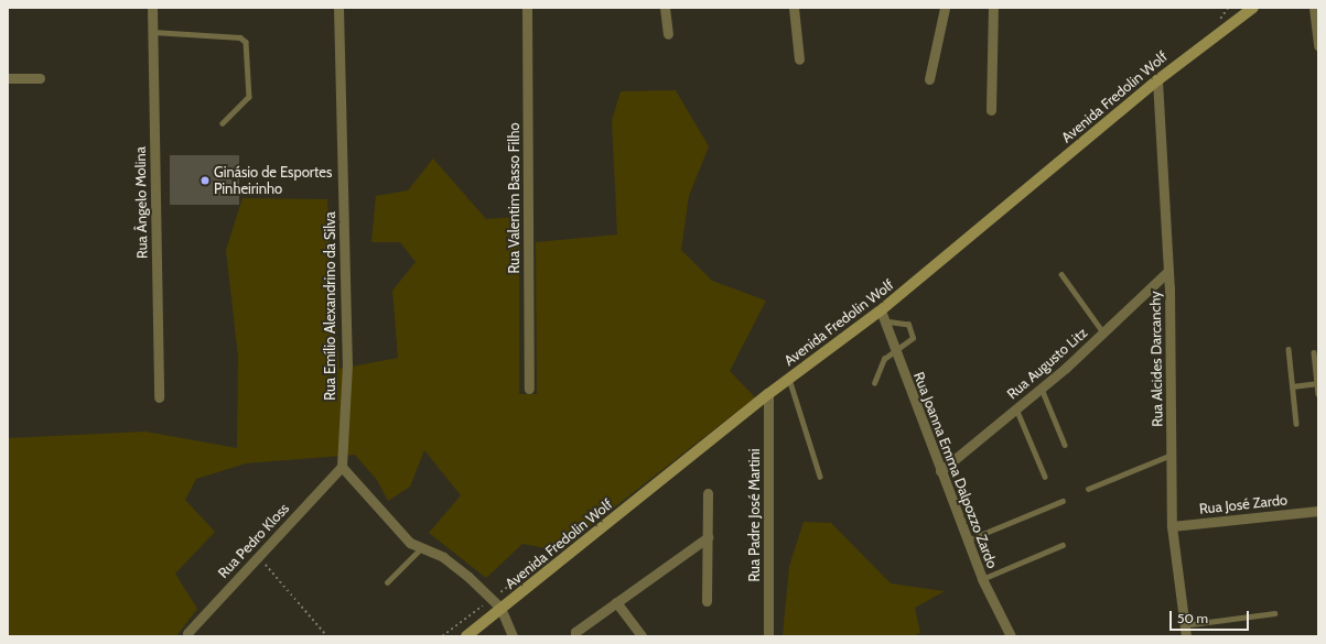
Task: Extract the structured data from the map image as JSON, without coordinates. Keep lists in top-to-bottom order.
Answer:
{
  "streets": {
    "main road": ["Avenida Fredolin Wolf"],
    "street": [
      "Rua Valentim Basso Filho",
      "Rua Ângelo Molina",
      "Rua Emílio Alexandrino da Silva",
      "Rua Alcides Darcanchy",
      "Rua Augusto Litz",
      "Rua Joanna Emma Dalpozzo Zardo",
      "Rua José Zardo",
      "Rua Padre José Martini",
      "Rua Pedro Kloss"
    ]
  },
  "crossings": [
    ["Avenida Fredolin Wolf", "Rua Alcides Darcanchy"],
    ["Avenida Fredolin Wolf", "Rua Joanna Emma Dalpozzo Zardo"],
    ["Avenida Fredolin Wolf", "Rua Padre José Martini"],
    ["Rua Emílio Alexandrino da Silva", "Rua Pedro Kloss"],
    ["Rua Alcides Darcanchy", "Rua Augusto Litz"],
    ["Rua Alcides Darcanchy", "Rua José Zardo"],
    ["Rua Augusto Litz", "Rua Joanna Emma Dalpozzo Zardo"]
  ],
  "places": ["Ginásio de Esportes Pinheirinho"],
  "scale_bar": "50 m"
}
